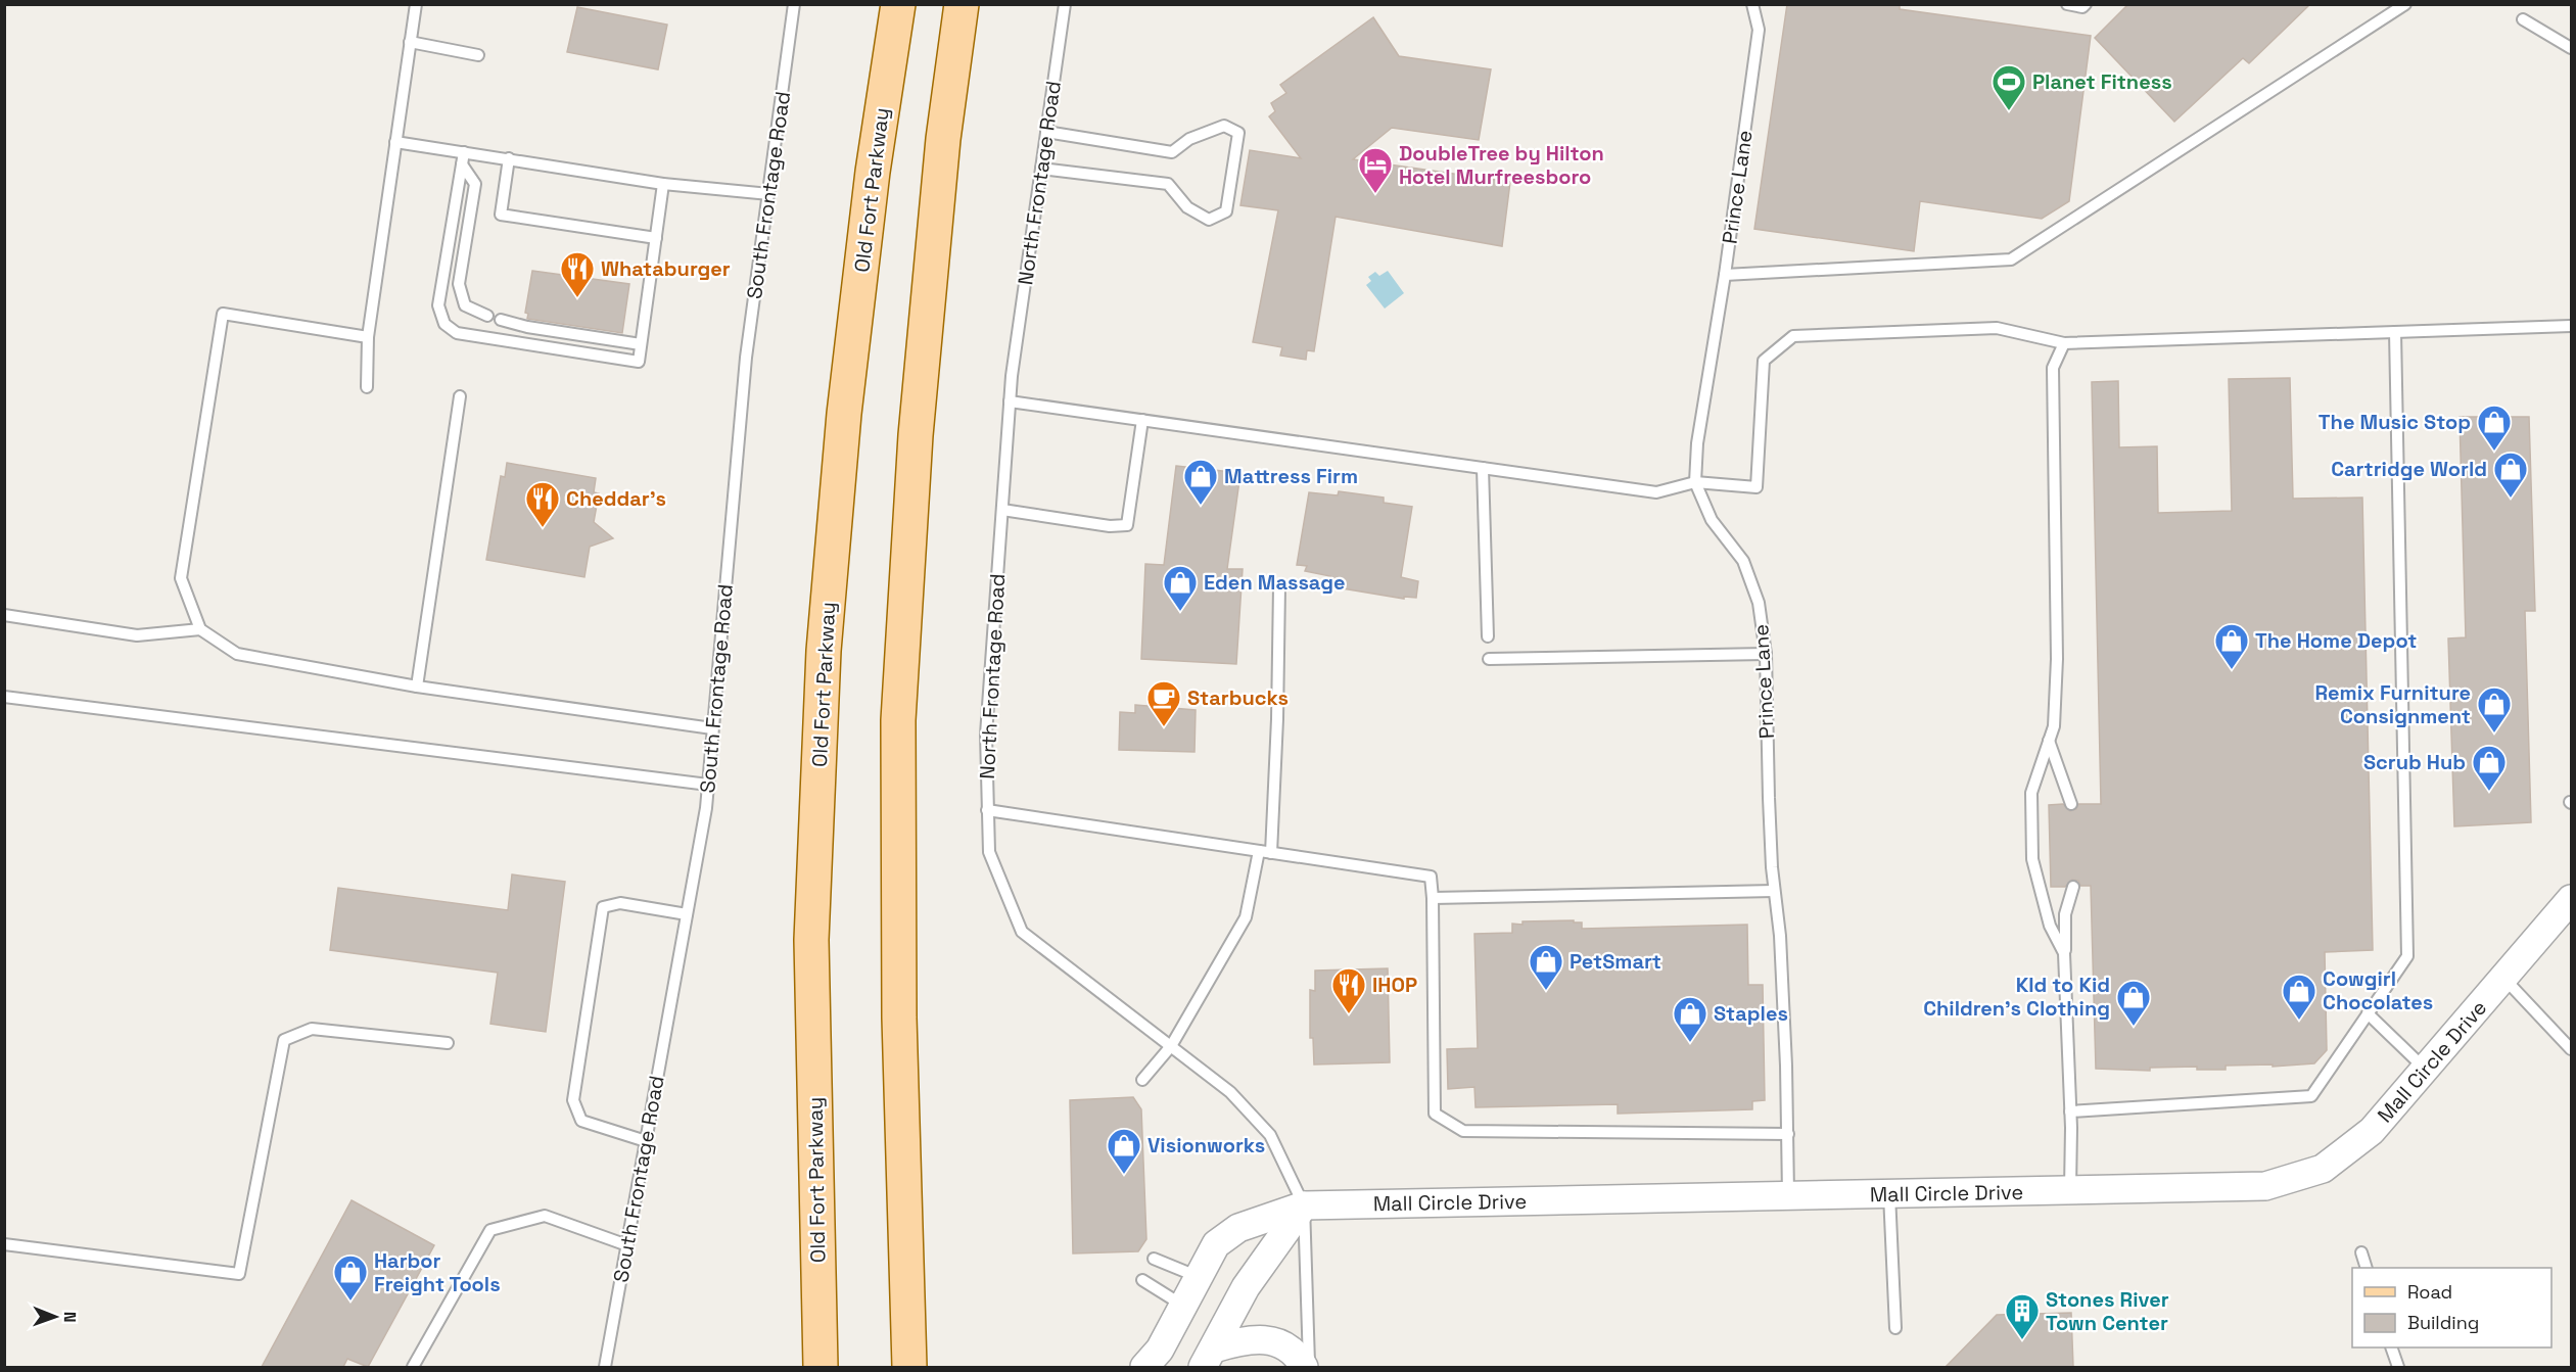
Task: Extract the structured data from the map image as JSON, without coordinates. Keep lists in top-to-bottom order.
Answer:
{
  "streets": {
    "main road": ["Old Fort Parkway"],
    "street": ["Mall Circle Drive"],
    "lane": ["North Frontage Road", "Prince Lane", "South Frontage Road"]
  },
  "crossings": [
    ["North Frontage Road", "Mall Circle Drive"],
    ["Prince Lane", "Mall Circle Drive"]
  ],
  "places": {
    "sports": ["Planet Fitness"],
    "hotel": ["DoubleTree by Hilton Hotel Murfreesboro"],
    "restaurant": ["Whataburger", "Cheddar's", "IHOP"],
    "shop": [
      "The Music Stop",
      "Cartridge World",
      "Mattress Firm",
      "Eden Massage",
      "The Home Depot",
      "Remix Furniture Consignment",
      "Scrub Hub",
      "PetSmart",
      "Cowgirl Chocolates",
      "KId to Kid Children's Clothing",
      "Staples",
      "Visionworks",
      "Harbor Freight Tools"
    ],
    "cafe": ["Starbucks"],
    "building": ["Stones River Town Center"]
  },
  "legend": ["Road", "Building"],
  "north": "right"
}
